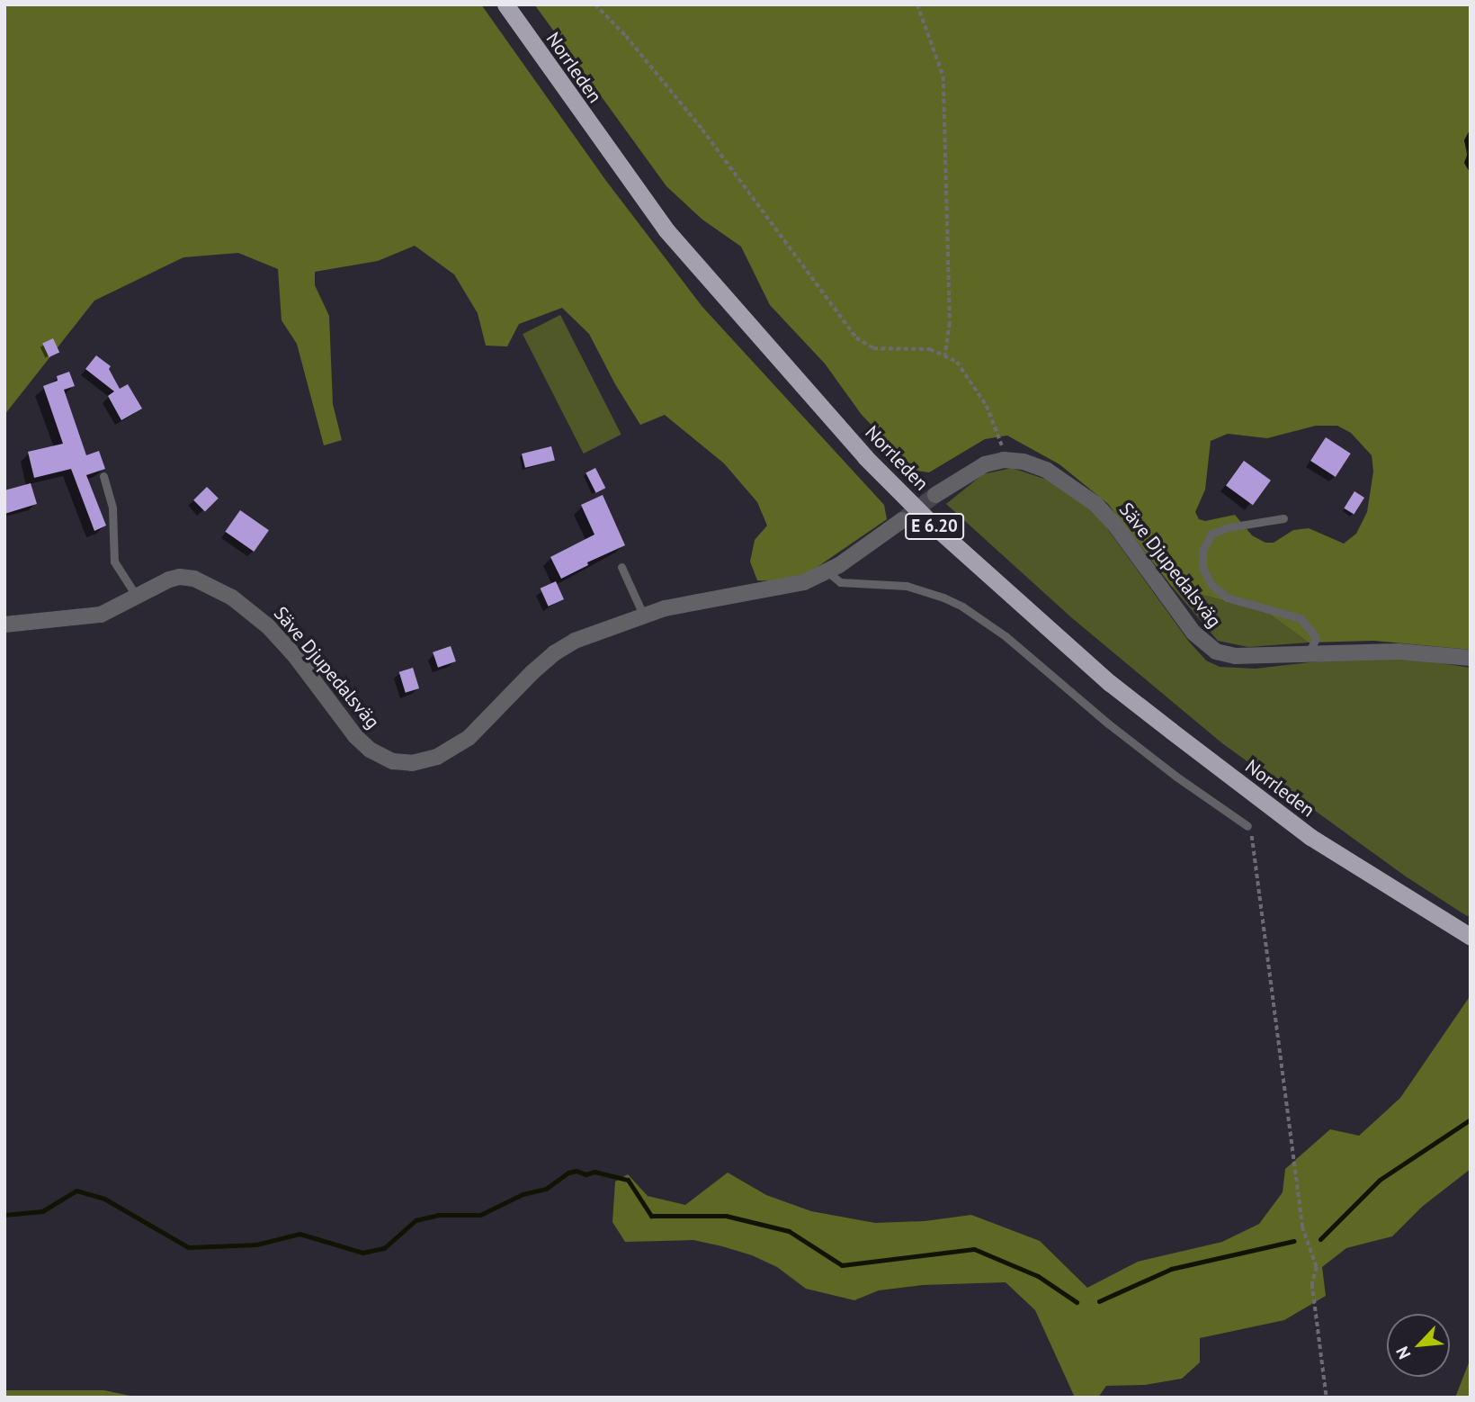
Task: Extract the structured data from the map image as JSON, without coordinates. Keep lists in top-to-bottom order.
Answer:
{
  "streets": {
    "highway": ["Norrleden", "E 6.20"],
    "street": ["Säve Djupedalsväg"]
  },
  "north": "bottom left"
}
